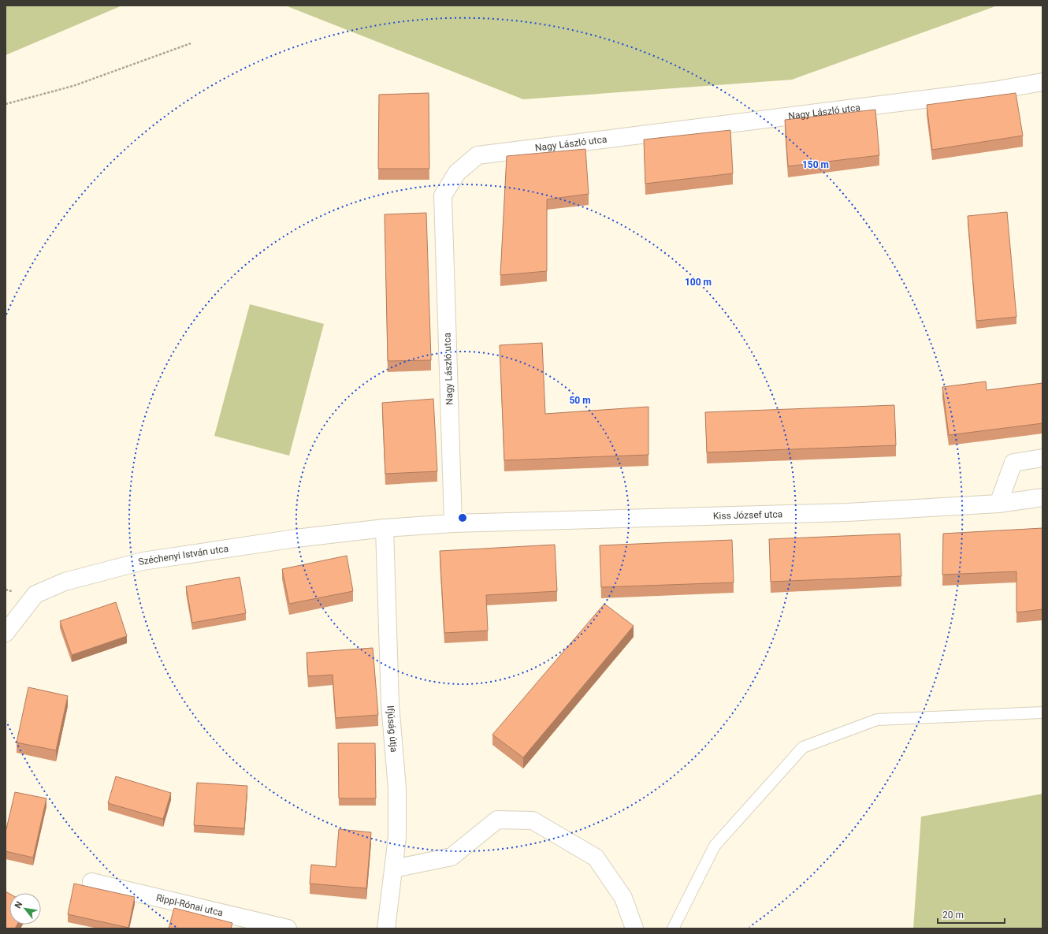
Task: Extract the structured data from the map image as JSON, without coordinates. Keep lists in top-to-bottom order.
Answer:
{
  "streets": {
    "street": [
      "Nagy László utca",
      "Kiss József utca",
      "Széchenyi István utca",
      "Ifjúság útja",
      "Rippl-Rónai utca"
    ]
  },
  "crossings": [
    ["Nagy László utca", "Kiss József utca"],
    ["Kiss József utca", "Széchenyi István utca"],
    ["Kiss József utca", "Ifjúság útja"],
    ["Széchenyi István utca", "Ifjúság útja"]
  ],
  "scale_bar": "20 m",
  "north": "top left",
  "rings": ["150 m", "100 m", "50 m"]
}
